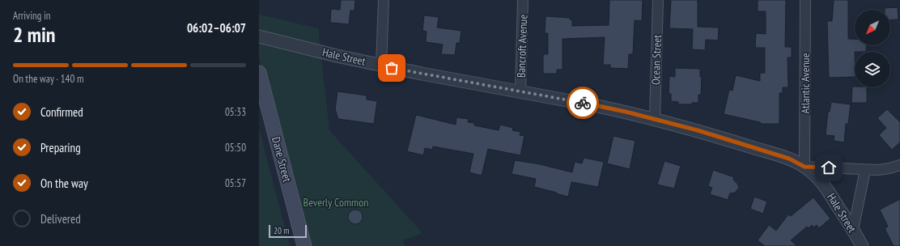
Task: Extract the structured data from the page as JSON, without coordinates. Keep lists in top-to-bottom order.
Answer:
{
  "streets": {
    "main road": ["Dane Street"],
    "street": [
      "Bancroft Avenue",
      "Hale Street",
      "Ocean Street",
      "Atlantic Avenue"
    ]
  },
  "crossings": [
    ["Bancroft Avenue", "Hale Street"],
    ["Hale Street", "Ocean Street"],
    ["Hale Street", "Atlantic Avenue"]
  ],
  "parks": ["Beverly Common"],
  "scale_bar": "20 m",
  "north": "bottom left",
  "page": {
    "heading": ["2 min", "Arriving in", "06:02–06:07"],
    "bar": "On the way · 140 m",
    "list": [
      ["Confirmed", "05:33"],
      ["Preparing", "05:50"],
      ["On the way", "05:57"],
      "Delivered"
    ],
    "scale": "20 m"
  }
}
